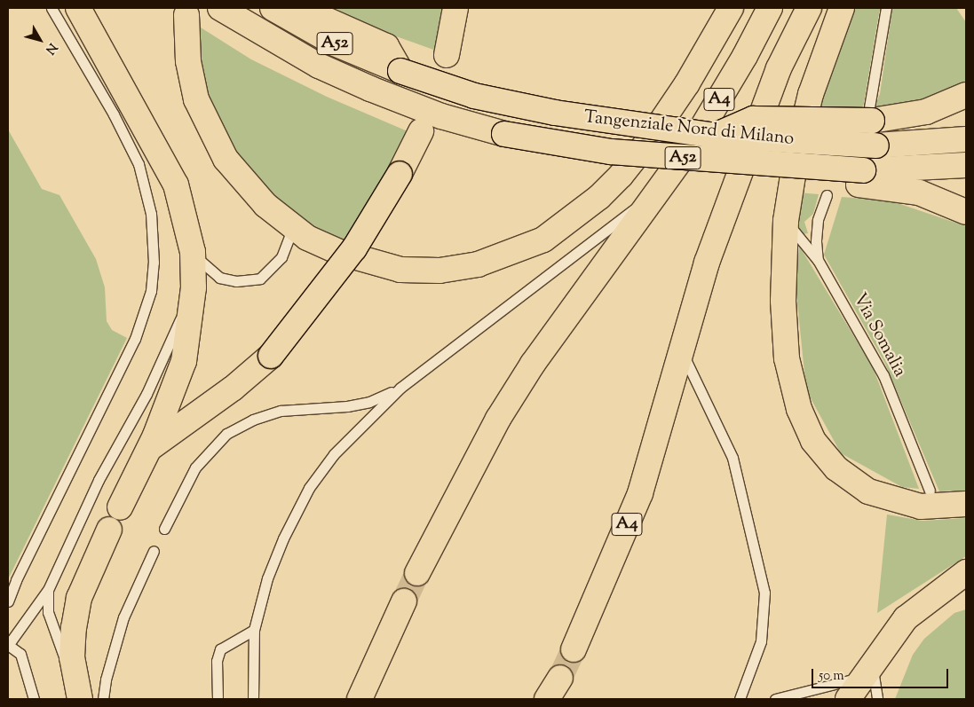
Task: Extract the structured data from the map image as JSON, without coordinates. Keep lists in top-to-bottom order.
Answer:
{
  "streets": {
    "highway": ["A52", "A4", "Tangenziale Nord di Milano"],
    "lane": ["Via Somalia"]
  },
  "scale_bar": "50 m",
  "north": "bottom right"
}
